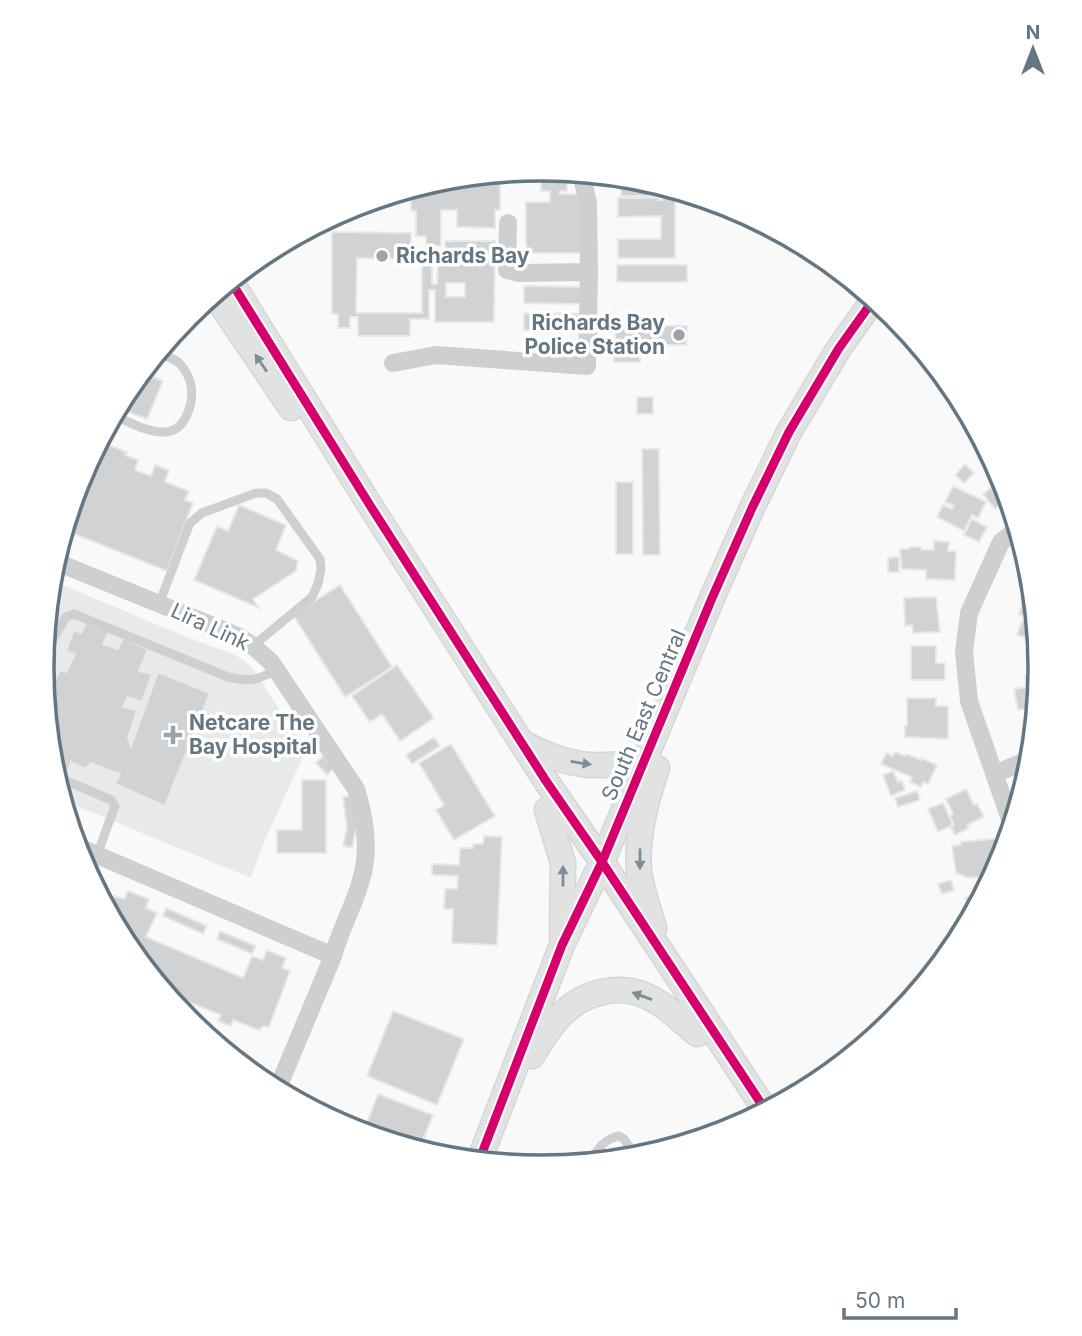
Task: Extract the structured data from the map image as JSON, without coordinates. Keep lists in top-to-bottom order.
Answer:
{
  "streets": {
    "street": ["Lira Link", "South East Central"]
  },
  "places": {
    "other": ["Richards Bay", "Richards Bay Police Station"],
    "health": ["Netcare The Bay Hospital"]
  },
  "scale_bar": "50 m",
  "north": "top"
}
